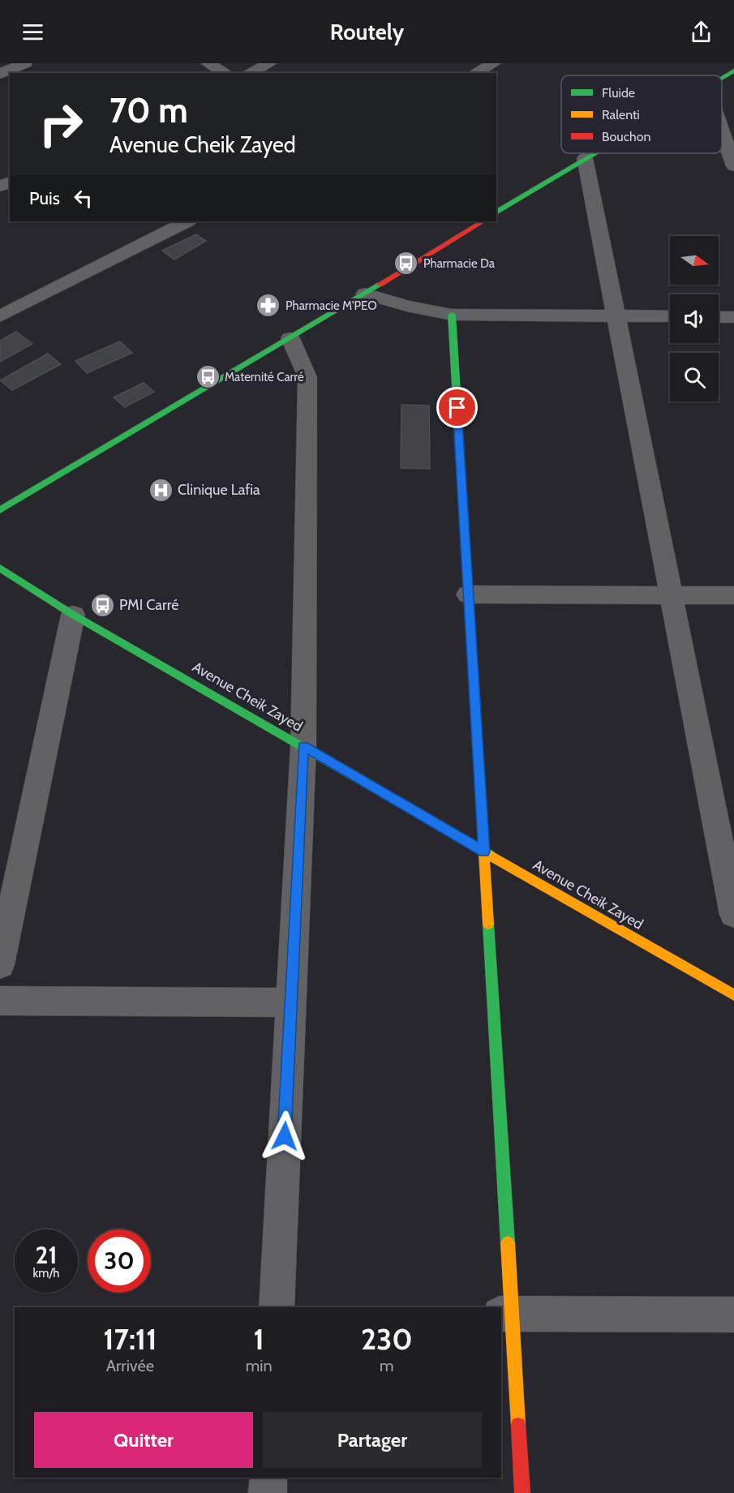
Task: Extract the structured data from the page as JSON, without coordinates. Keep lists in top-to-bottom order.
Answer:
{
  "streets": {
    "street": ["Avenue Cheik Zayed"]
  },
  "places": {
    "bus stop": ["Pharmacie Da", "Maternité Carré", "PMI Carré"],
    "pharmacy": ["Pharmacie M'PEO"],
    "hospital": ["Clinique Lafia"]
  },
  "legend": ["Fluide", "Ralenti", "Bouchon"],
  "north": "right",
  "page": {
    "header": "Routely",
    "turn": ["70 m", "Avenue Cheik Zayed"],
    "then": "Puis",
    "speed": "21 km/h",
    "limit": "30",
    "eta": [
      "17:11",
      "Arrivée",
      "1",
      "min",
      "230",
      "m"
    ],
    "buttons": ["Quitter", "Partager"]
  }
}
